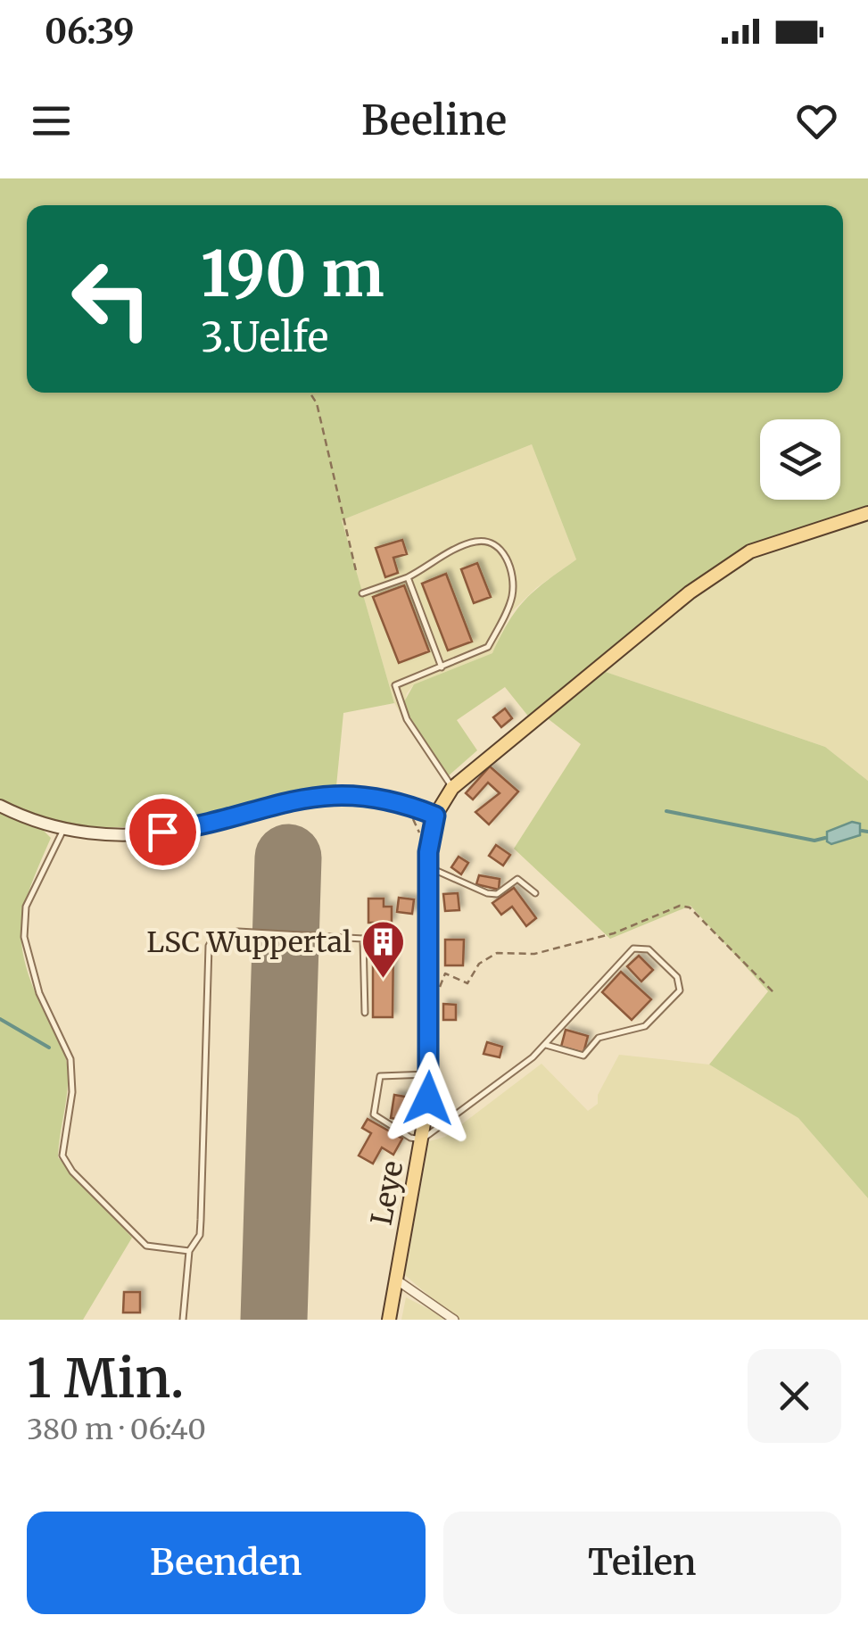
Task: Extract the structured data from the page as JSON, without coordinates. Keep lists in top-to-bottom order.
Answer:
{
  "streets": {
    "main road": ["Leye"]
  },
  "places": {
    "building": ["LSC Wuppertal"]
  },
  "page": {
    "status": "06:39",
    "header": "Beeline",
    "turn": ["190 m", "3.Uelfe"],
    "heading": ["1 Min.", "380 m · 06:40"],
    "buttons": ["Beenden", "Teilen"]
  }
}
